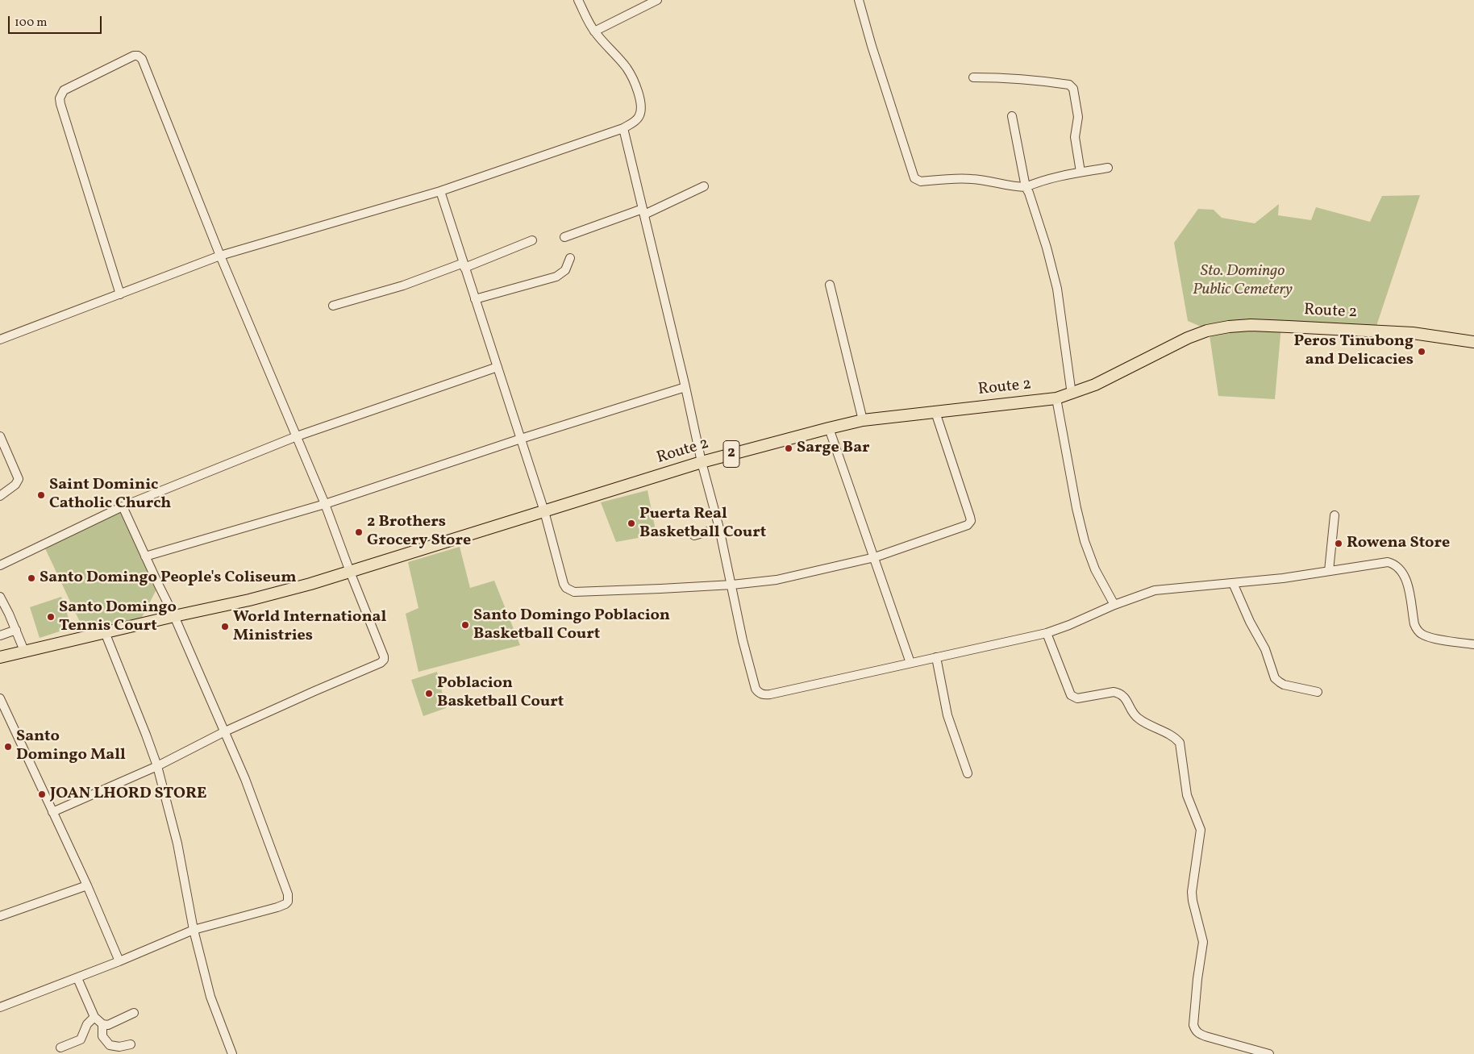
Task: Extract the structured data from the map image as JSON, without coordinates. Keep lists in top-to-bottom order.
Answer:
{
  "streets": {
    "highway": ["Route 2", "2"]
  },
  "parks": ["Sto. Domingo Public Cemetery"],
  "places": [
    "Peros Tinubong and Delicacies",
    "Sarge Bar",
    "Saint Dominic Catholic Church",
    "Puerta Real Basketball Court",
    "2 Brothers Grocery Store",
    "Rowena Store",
    "Santo Domingo People's Coliseum",
    "Santo Domingo Tennis Court",
    "Santo Domingo Poblacion Basketball Court",
    "World International Ministries",
    "Poblacion Basketball Court",
    "Santo Domingo Mall",
    "JOAN LHORD STORE"
  ],
  "scale_bar": "100 m"
}
